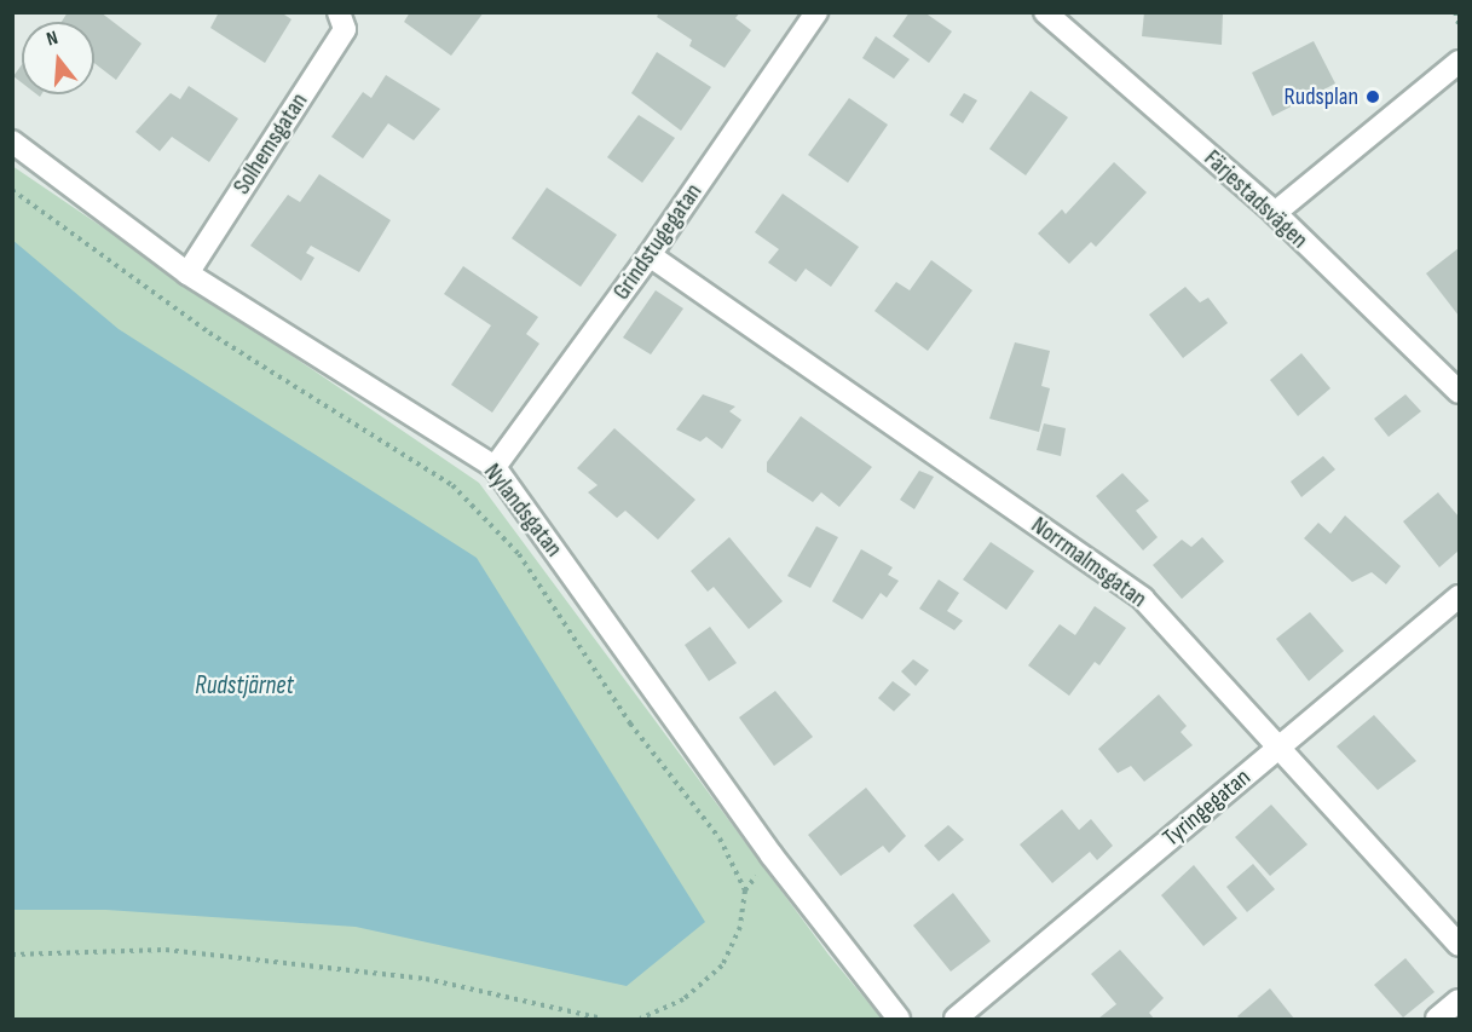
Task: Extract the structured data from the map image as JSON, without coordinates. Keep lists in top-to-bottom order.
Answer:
{
  "streets": {
    "street": [
      "Solhemsgatan",
      "Färjestadsvägen",
      "Grindstugegatan",
      "Nylandsgatan",
      "Norrmalmsgatan",
      "Tyringegatan"
    ]
  },
  "crossings": [
    ["Solhemsgatan", "Nylandsgatan"],
    ["Grindstugegatan", "Nylandsgatan"],
    ["Grindstugegatan", "Norrmalmsgatan"],
    ["Norrmalmsgatan", "Tyringegatan"]
  ],
  "water": ["Rudstjärnet"],
  "places": ["Rudsplan"],
  "north": "top"
}
